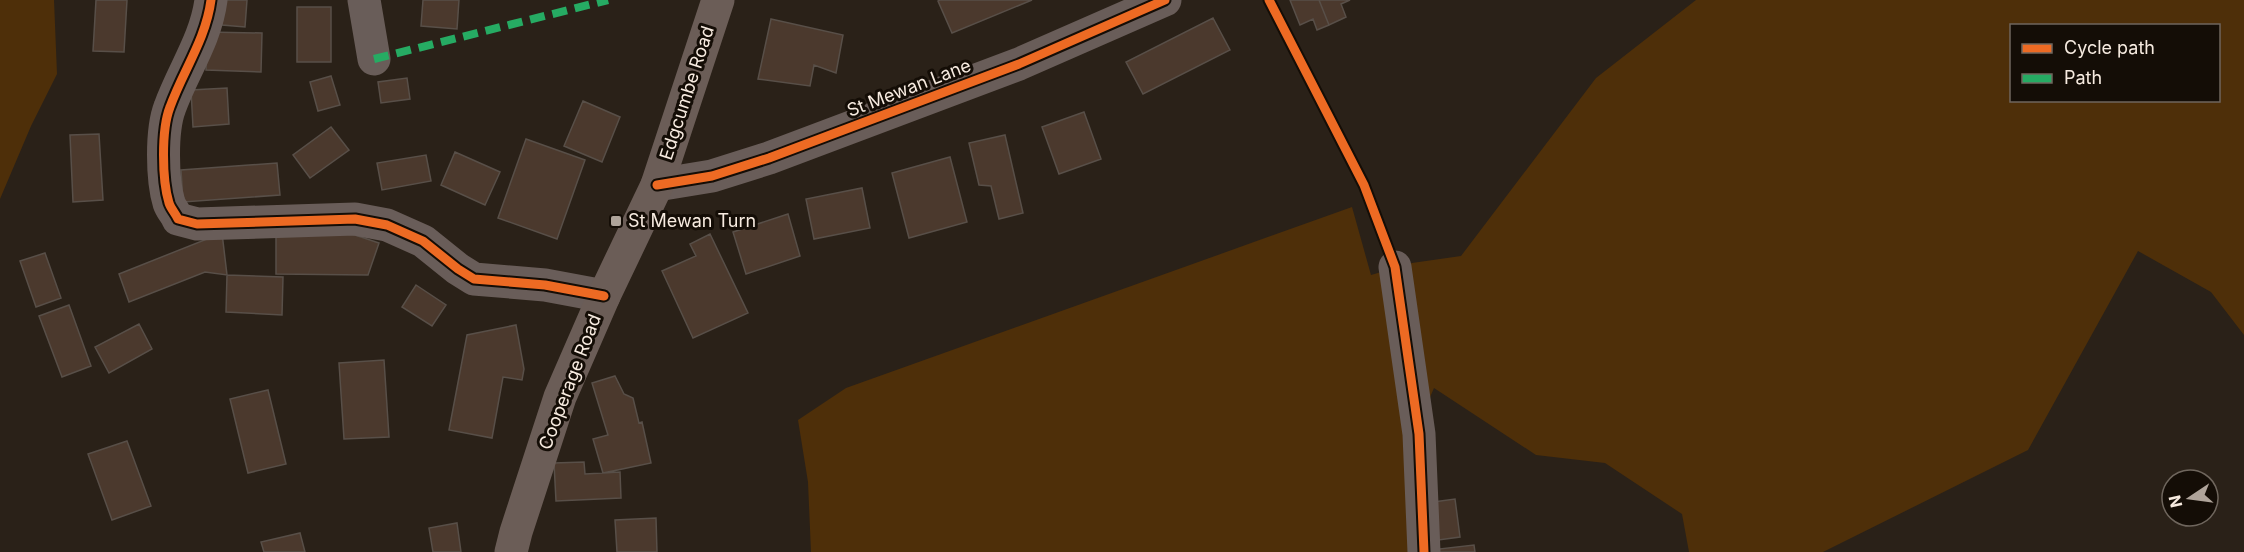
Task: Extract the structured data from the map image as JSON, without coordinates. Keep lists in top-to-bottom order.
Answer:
{
  "streets": {
    "main road": ["Edgcumbe Road", "Cooperage Road"],
    "street": ["St Mewan Lane"]
  },
  "crossings": [
    ["St Mewan Lane", "Edgcumbe Road"],
    ["St Mewan Lane", "Cooperage Road"],
    ["Edgcumbe Road", "Cooperage Road"]
  ],
  "places": {
    "transit": ["St Mewan Turn"]
  },
  "legend": ["Cycle path", "Path"],
  "north": "left"
}
